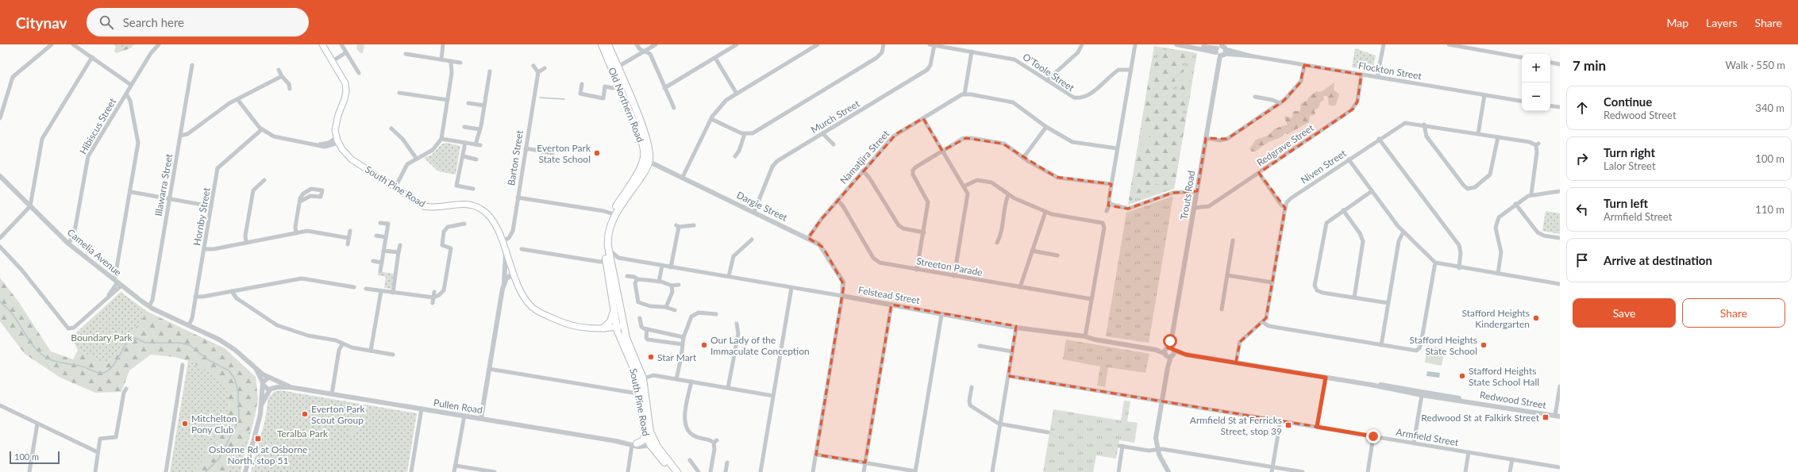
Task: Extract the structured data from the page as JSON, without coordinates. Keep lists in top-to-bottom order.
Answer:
{
  "streets": {
    "highway": ["Old Northern Road", "South Pine Road"],
    "street": [
      "Flockton Street",
      "O'Toole Street",
      "Murch Street",
      "Hibiscus Street",
      "Redgrave Street",
      "Namatjira Street",
      "Barton Street",
      "Niven Street",
      "Illawarra Street",
      "Trouts Road",
      "Dargie Street",
      "Hornby Street",
      "Camelia Avenue",
      "Streeton Parade",
      "Felstead Street",
      "Redwood Street",
      "Pullen Road",
      "Armfield Street"
    ]
  },
  "crossings": [
    ["Flockton Street", "Redgrave Street"],
    ["Flockton Street", "Trouts Road"],
    ["O'Toole Street", "Murch Street"],
    ["Old Northern Road", "Dargie Street"],
    ["Murch Street", "Dargie Street"],
    ["Hibiscus Street", "Camelia Avenue"],
    ["Redgrave Street", "Trouts Road"],
    ["Namatjira Street", "Dargie Street"],
    ["Namatjira Street", "Streeton Parade"],
    ["Barton Street", "South Pine Road"],
    ["Niven Street", "Redwood Street"],
    ["Illawarra Street", "Camelia Avenue"],
    ["South Pine Road", "Pullen Road"],
    ["Trouts Road", "Felstead Street"],
    ["Trouts Road", "Redwood Street"],
    ["Trouts Road", "Armfield Street"],
    ["Dargie Street", "Felstead Street"],
    ["Hornby Street", "Camelia Avenue"],
    ["Felstead Street", "Redwood Street"]
  ],
  "parks": ["Boundary Park", "Teralba Park"],
  "places": {
    "other": [
      "Everton Park State School",
      "Stafford Heights Kindergarten",
      "Our Lady of the Immaculate Conception",
      "Stafford Heights State School",
      "Star Mart",
      "Stafford Heights State School Hall",
      "Everton Park Scout Group",
      "Mitchelton Pony Club"
    ],
    "transit": ["Redwood St at Falkirk Street", "Armfield St at Ferricks Street, stop 39", "Osborne Rd at Osborne North, stop 51"]
  },
  "scale_bar": "100 m",
  "page": {
    "header": "Citynav",
    "search": "Search here",
    "nav": ["Map", "Layers", "Share"],
    "heading": ["7 min", "Walk · 550 m"],
    "map_buttons": ["+", "−"],
    "list": [
      ["Continue", "Redwood Street", "340 m"],
      ["Turn right", "Lalor Street", "100 m"],
      ["Turn left", "Armfield Street", "110 m"],
      "Arrive at destination"
    ],
    "buttons": ["Save", "Share"],
    "scale": "100 m"
  }
}
